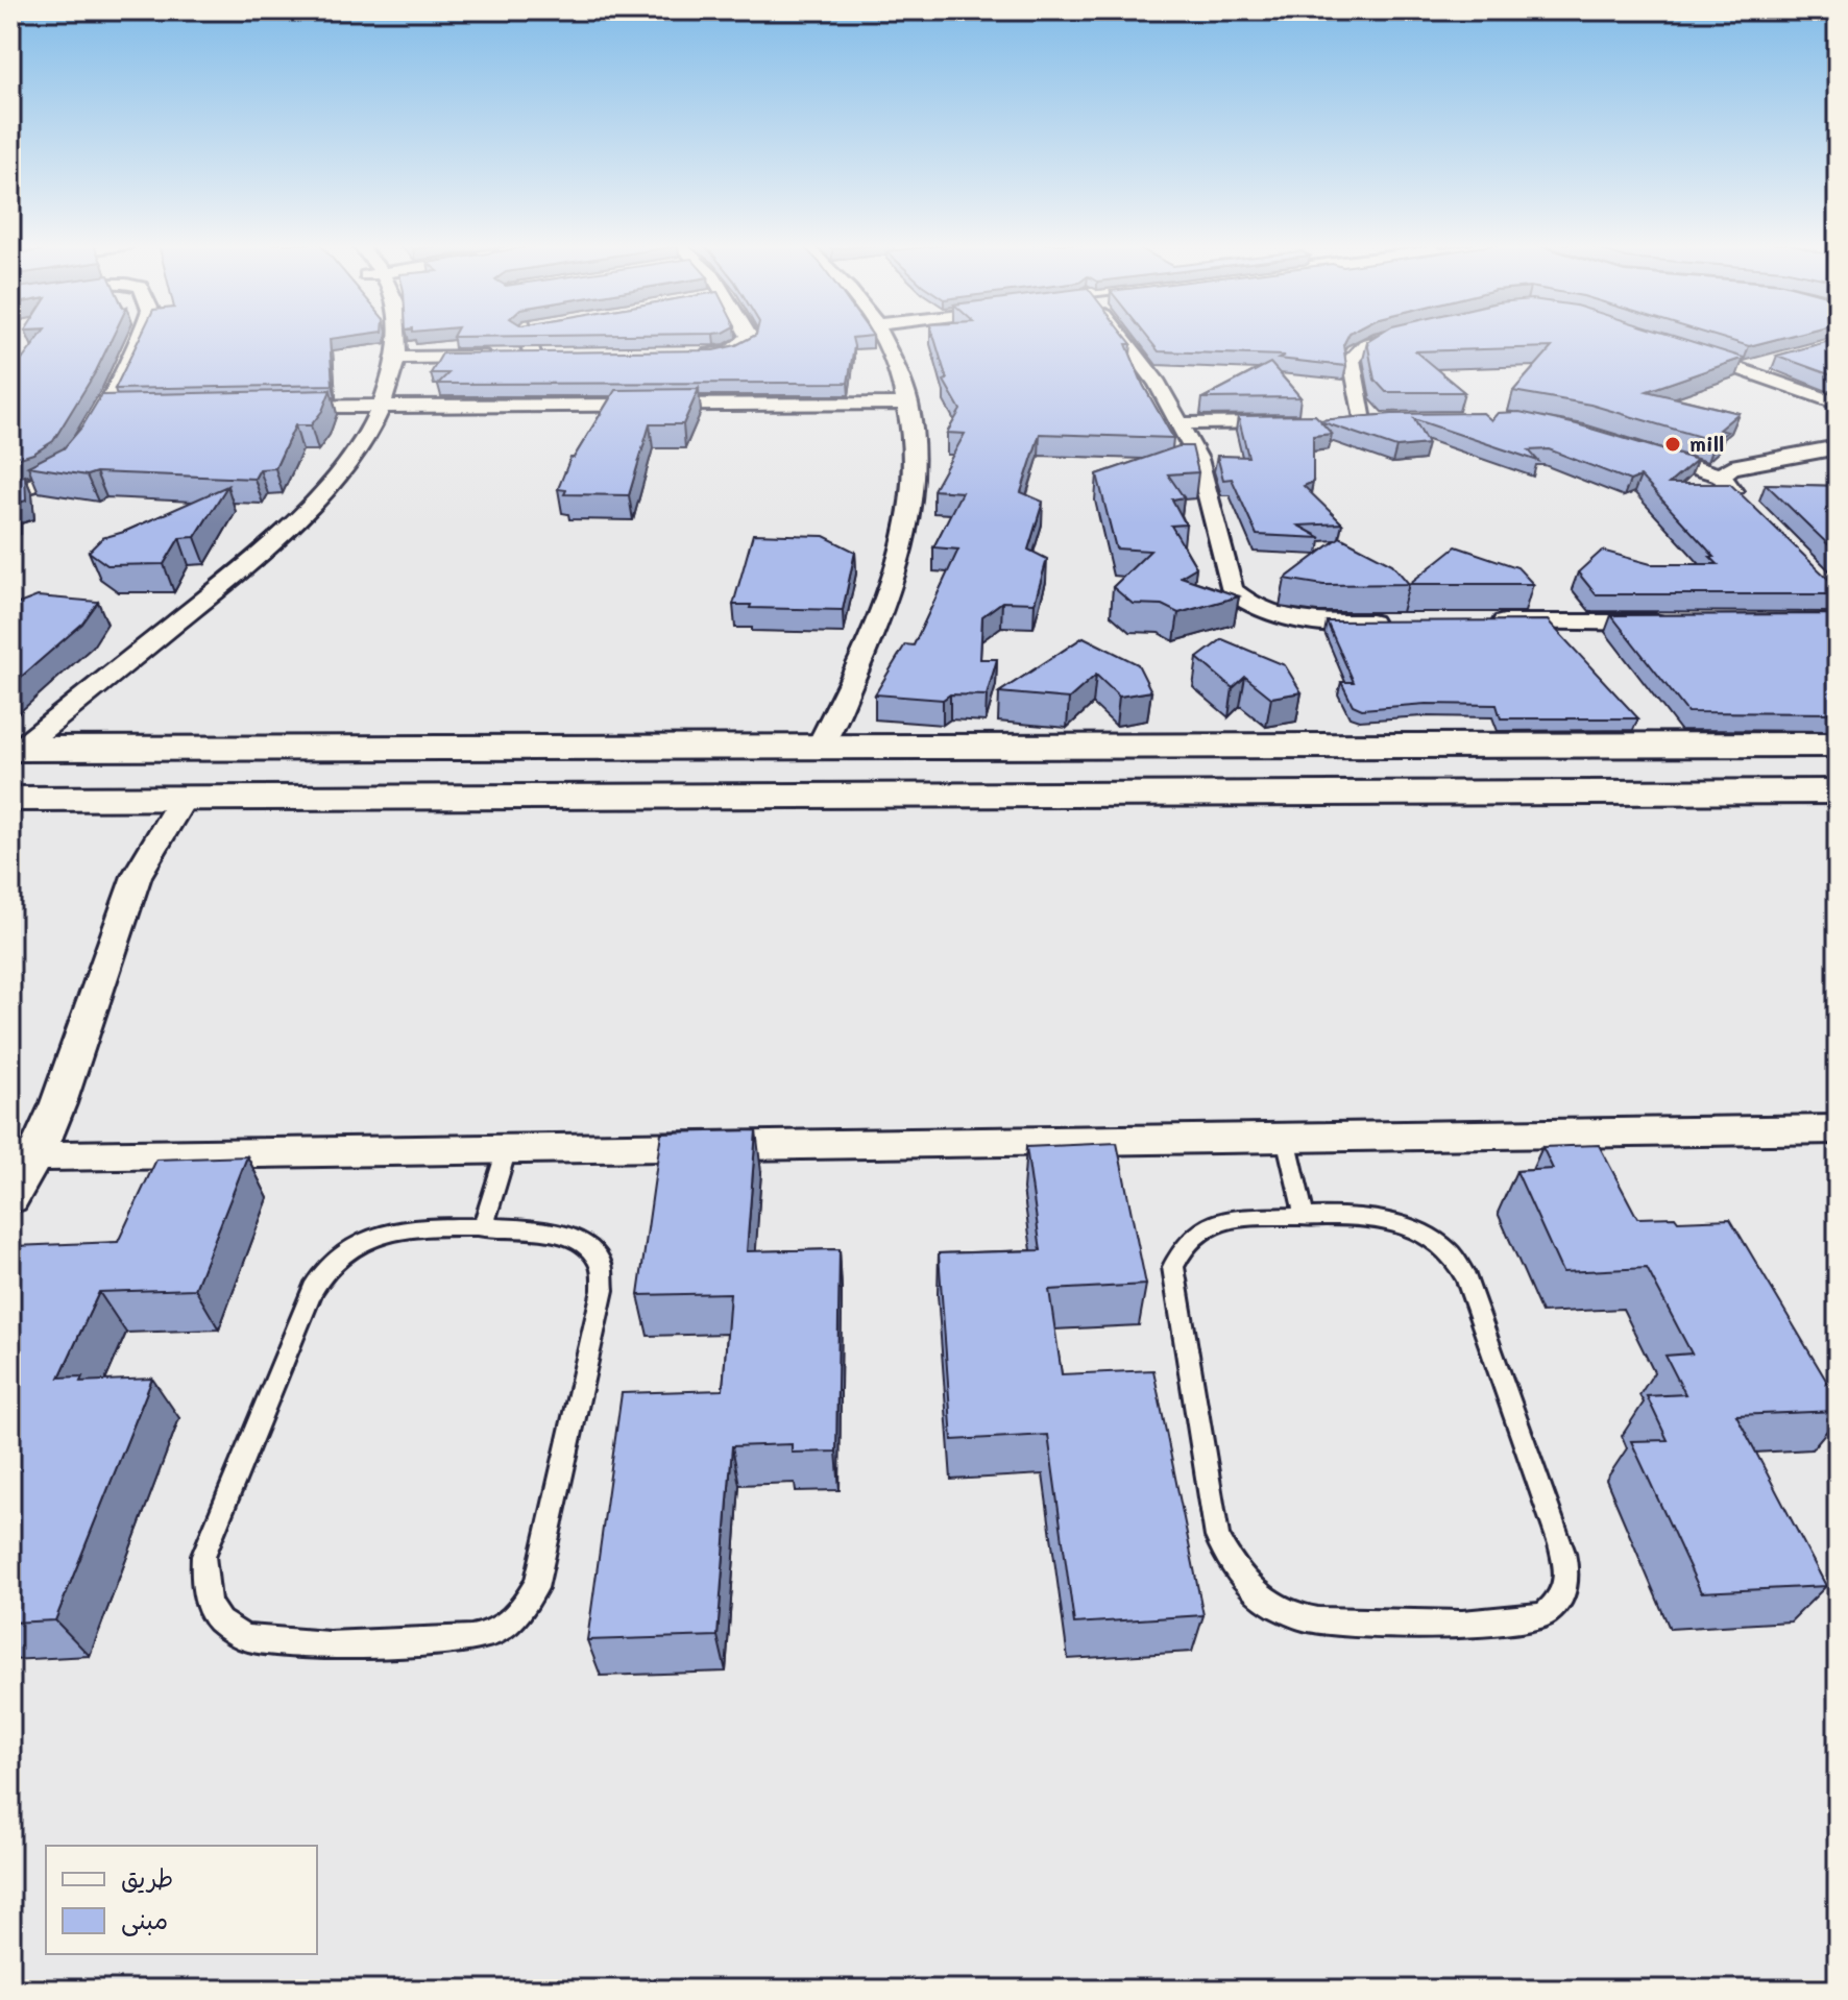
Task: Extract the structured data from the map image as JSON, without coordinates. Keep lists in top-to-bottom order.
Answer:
{
  "places": ["mill"],
  "legend": ["طريق", "مبنى"]
}
